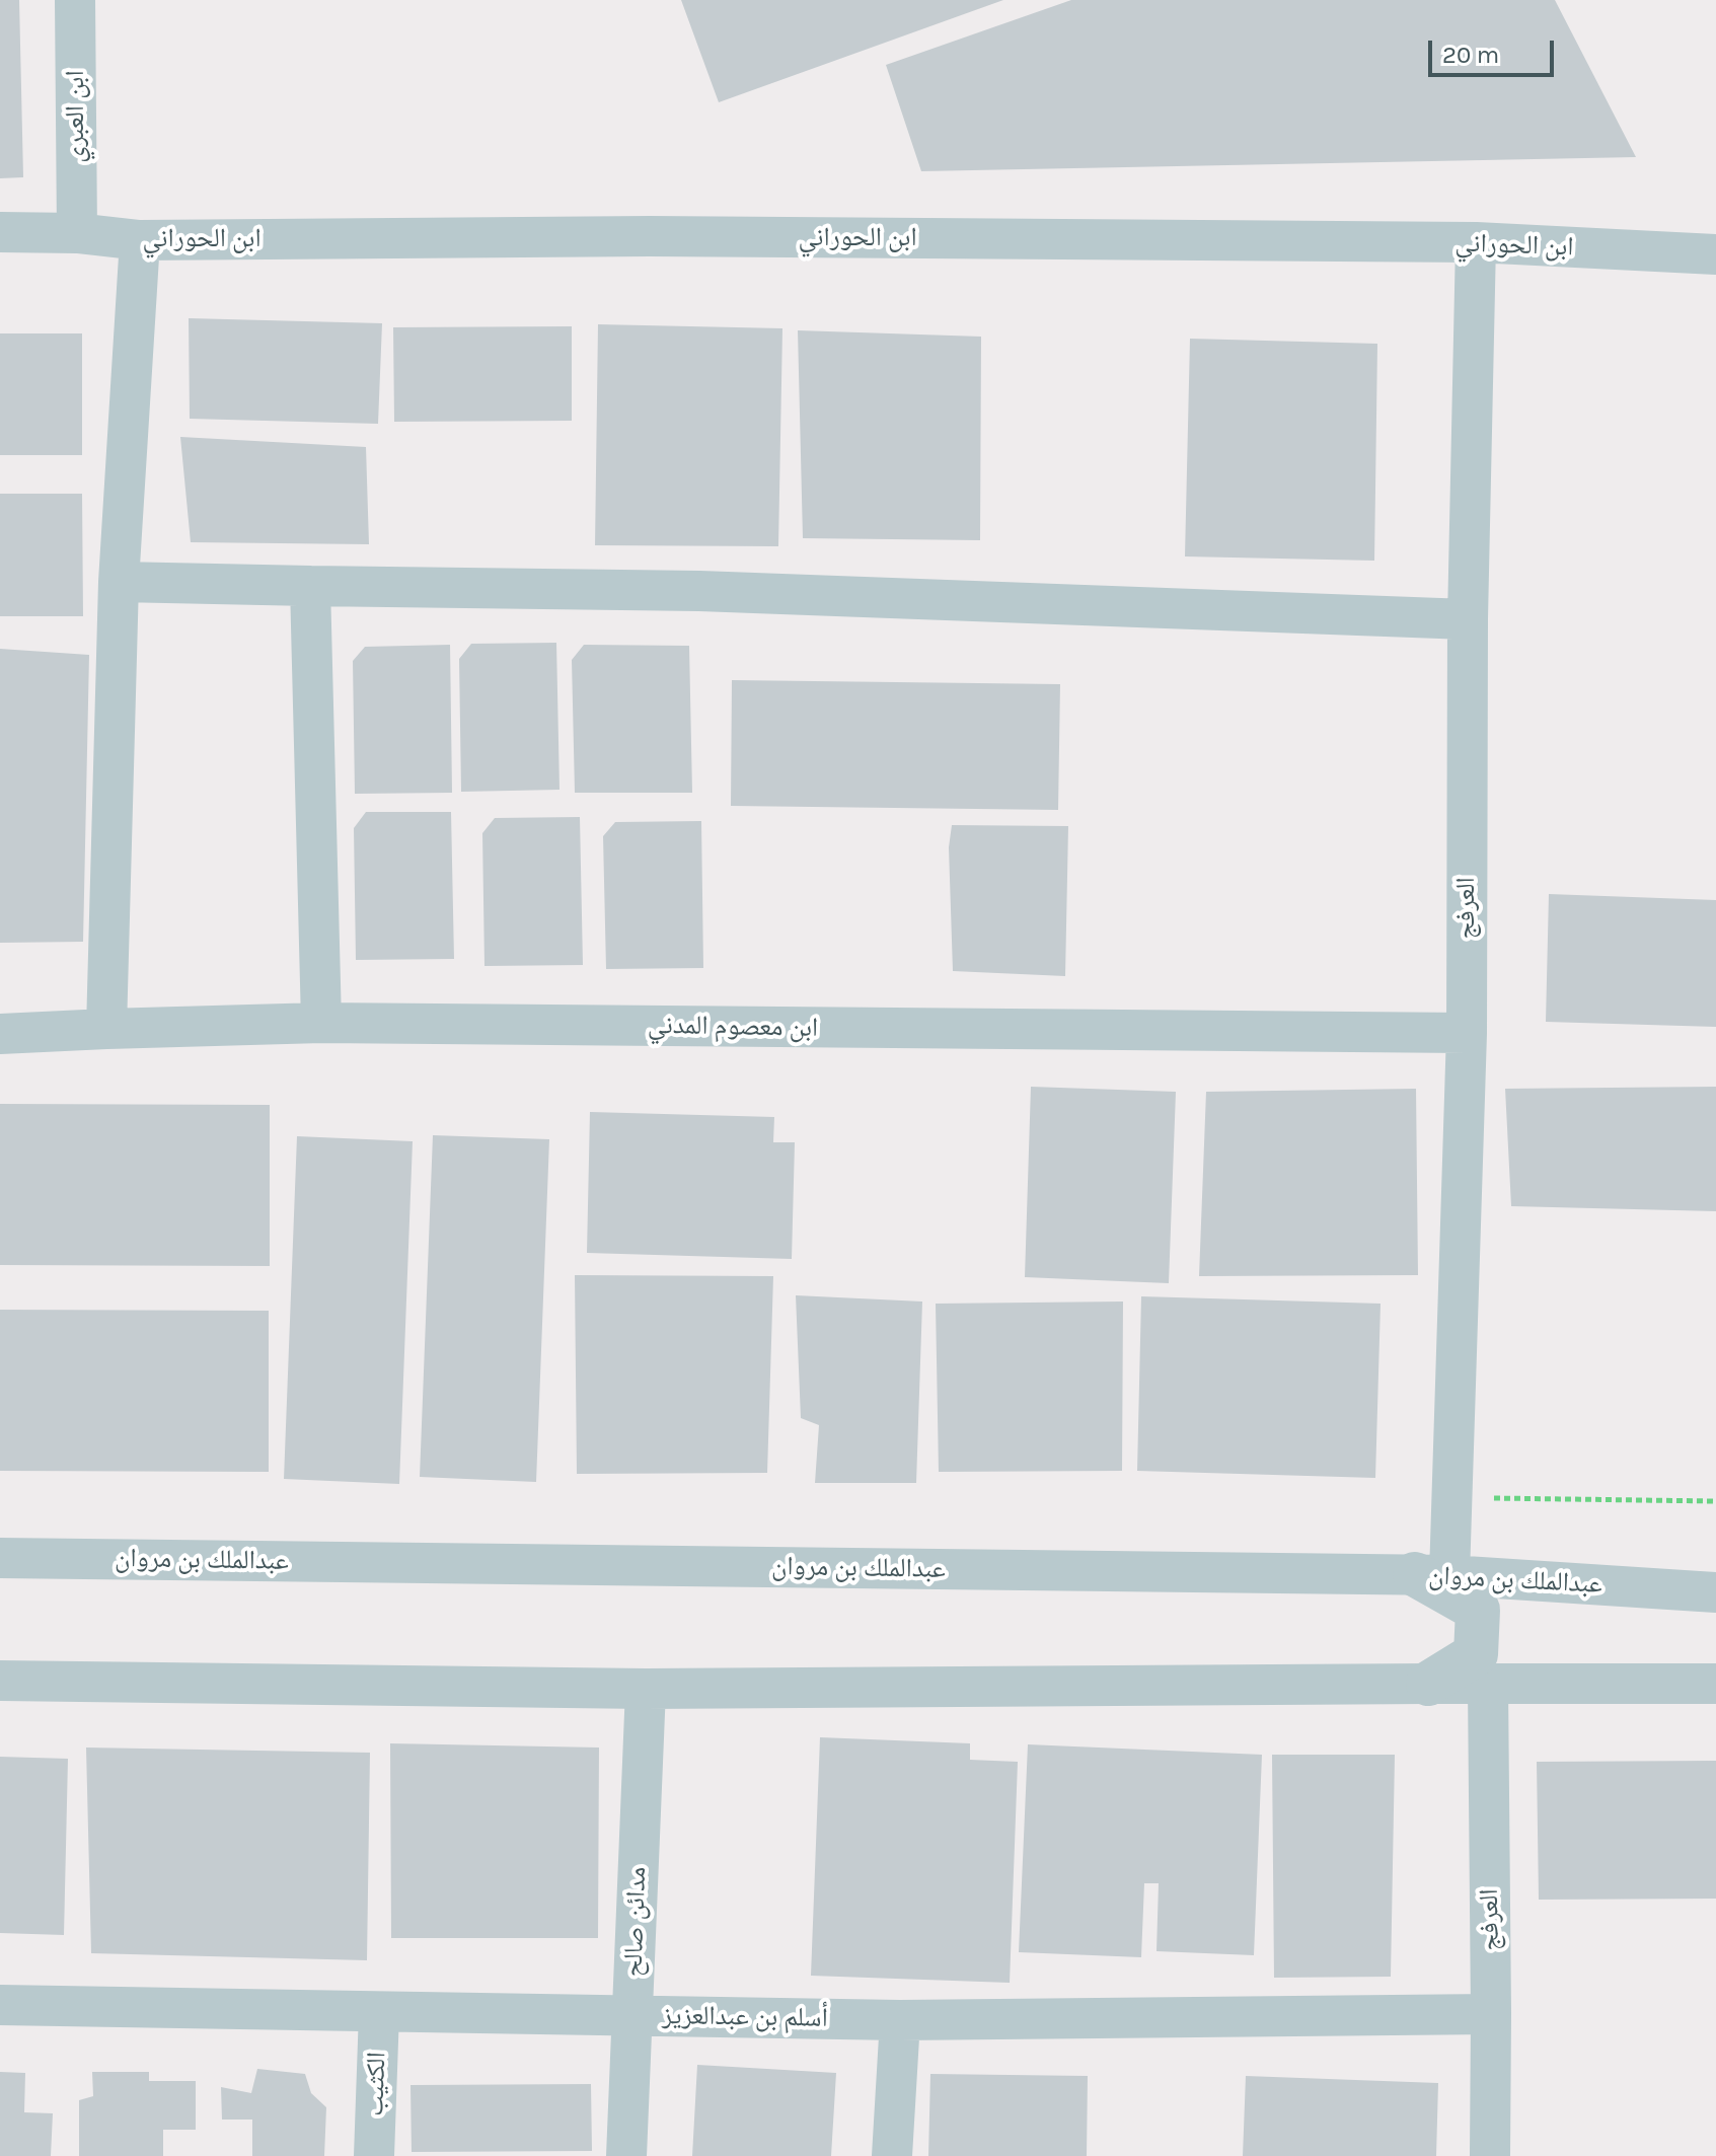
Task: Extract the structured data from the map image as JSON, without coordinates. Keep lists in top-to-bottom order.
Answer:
{
  "streets": {
    "street": [
      "ابن العبري",
      "ابن الحوراني",
      "العرفج",
      "ابن معصوم المدني",
      "عبدالملك بن مروان",
      "مدائن صالح",
      "أسلم بن عبدالعزيز",
      "الكثيب"
    ]
  },
  "crossings": [
    ["ابن العبري", "ابن الحوراني"],
    ["ابن الحوراني", "العرفج"],
    ["العرفج", "ابن معصوم المدني"],
    ["العرفج", "عبدالملك بن مروان"],
    ["العرفج", "أسلم بن عبدالعزيز"],
    ["مدائن صالح", "أسلم بن عبدالعزيز"],
    ["أسلم بن عبدالعزيز", "الكثيب"]
  ],
  "scale_bar": "20 m"
}
